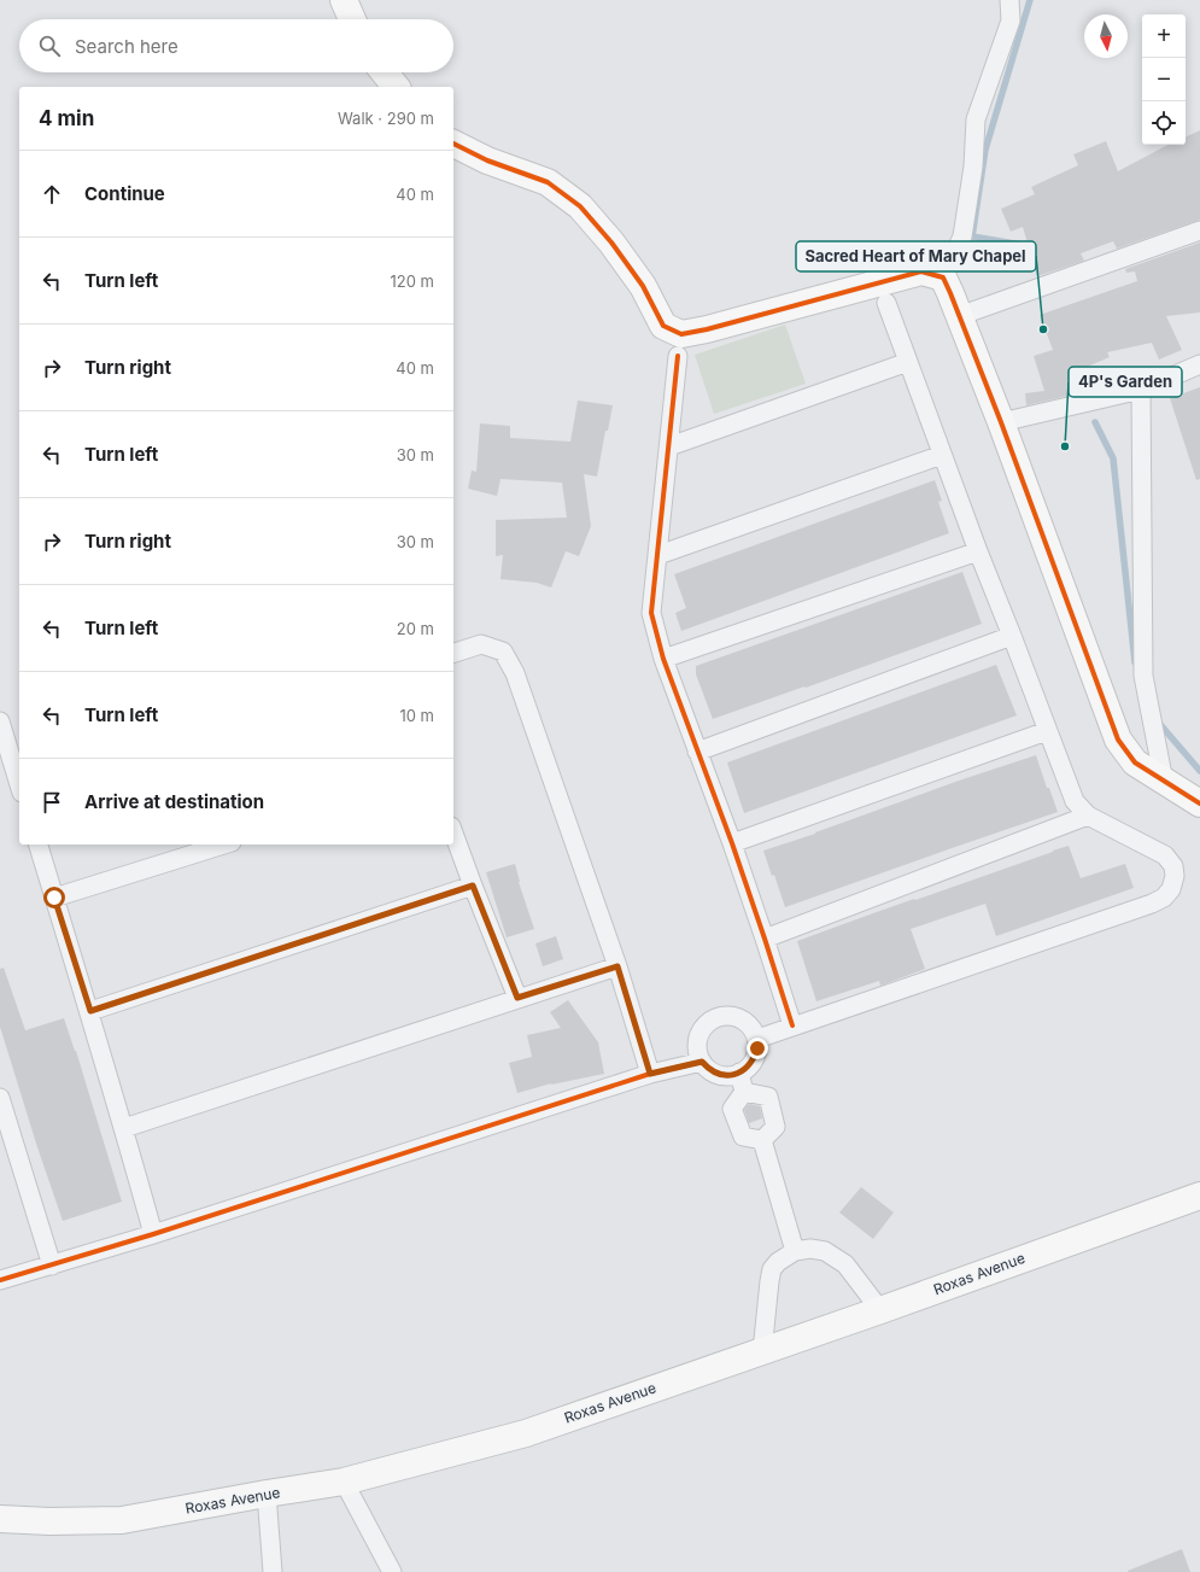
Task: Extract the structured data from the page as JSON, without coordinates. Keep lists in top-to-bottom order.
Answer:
{
  "streets": {
    "street": ["Roxas Avenue"]
  },
  "places": ["Sacred Heart of Mary Chapel", "4P's Garden"],
  "north": "bottom",
  "page": {
    "map_buttons": ["+", "−"],
    "search": "Search here",
    "heading": ["4 min", "Walk · 290 m"],
    "list": [
      ["Continue", "40 m"],
      ["Turn left", "120 m"],
      ["Turn right", "40 m"],
      ["Turn left", "30 m"],
      ["Turn right", "30 m"],
      ["Turn left", "20 m"],
      ["Turn left", "10 m"],
      "Arrive at destination"
    ]
  }
}
